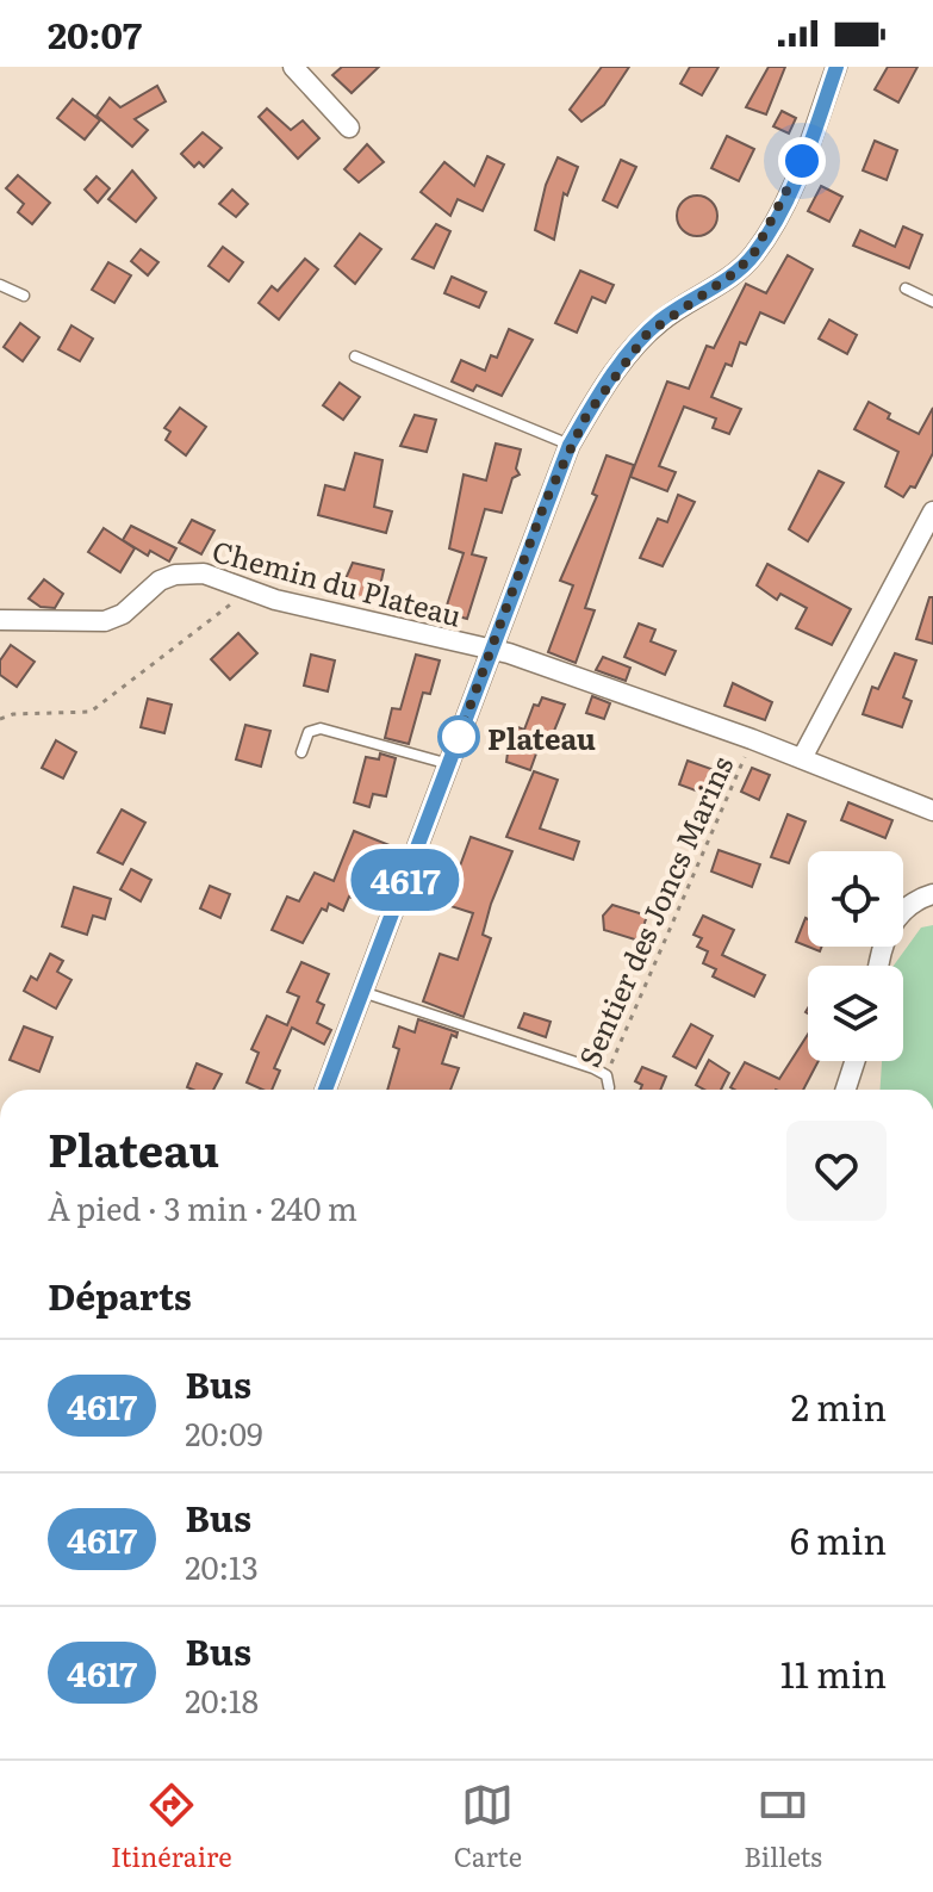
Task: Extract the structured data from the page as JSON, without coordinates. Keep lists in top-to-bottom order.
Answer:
{
  "streets": {
    "street": ["Chemin du Plateau"],
    "path": ["Sentier des Joncs Marins"]
  },
  "crossings": [
    ["Chemin du Plateau", "Sentier des Joncs Marins"]
  ],
  "places": ["Plateau"],
  "lines": ["bus line 4617"],
  "page": {
    "status": "20:07",
    "on_map": "4617",
    "heading": [
      ["Plateau", "À pied · 3 min · 240 m"],
      "Départs"
    ],
    "list": [
      {
        "mark": "4617",
        "name": "Bus",
        "note": "20:09",
        "value": "2 min"
      },
      {
        "mark": "4617",
        "name": "Bus",
        "note": "20:13",
        "value": "6 min"
      },
      {
        "mark": "4617",
        "name": "Bus",
        "note": "20:18",
        "value": "11 min"
      }
    ],
    "tabs": ["Itinéraire", "Carte", "Billets"]
  }
}
